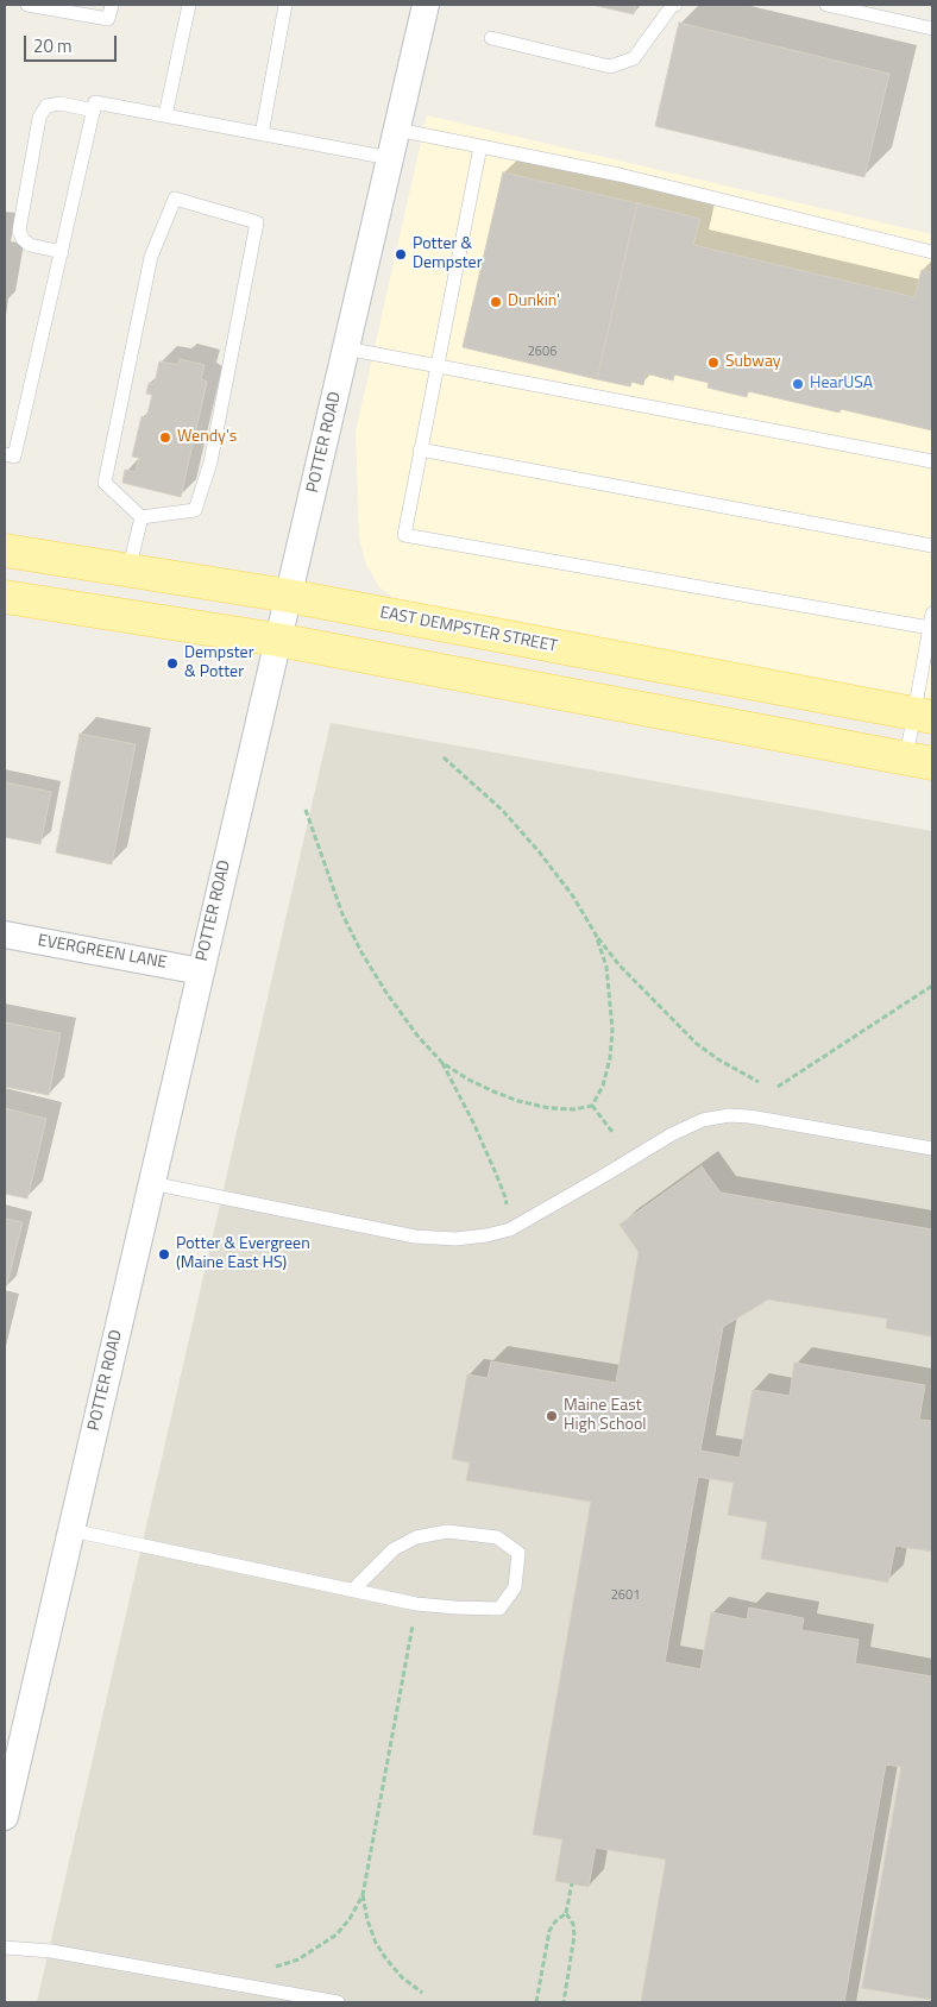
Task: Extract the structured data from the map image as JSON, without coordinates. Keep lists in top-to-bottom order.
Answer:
{
  "streets": {
    "main road": ["EAST DEMPSTER STREET"],
    "street": ["POTTER ROAD", "EVERGREEN LANE"]
  },
  "crossings": [
    ["POTTER ROAD", "EAST DEMPSTER STREET"],
    ["POTTER ROAD", "EVERGREEN LANE"]
  ],
  "places": [
    "Potter & Dempster",
    "Dunkin'",
    "Subway",
    "HearUSA",
    "Wendy's",
    "Dempster & Potter",
    "Potter & Evergreen (Maine East HS)",
    "Maine East High School"
  ],
  "house_numbers": ["2606", "2601"],
  "scale_bar": "20 m"
}
